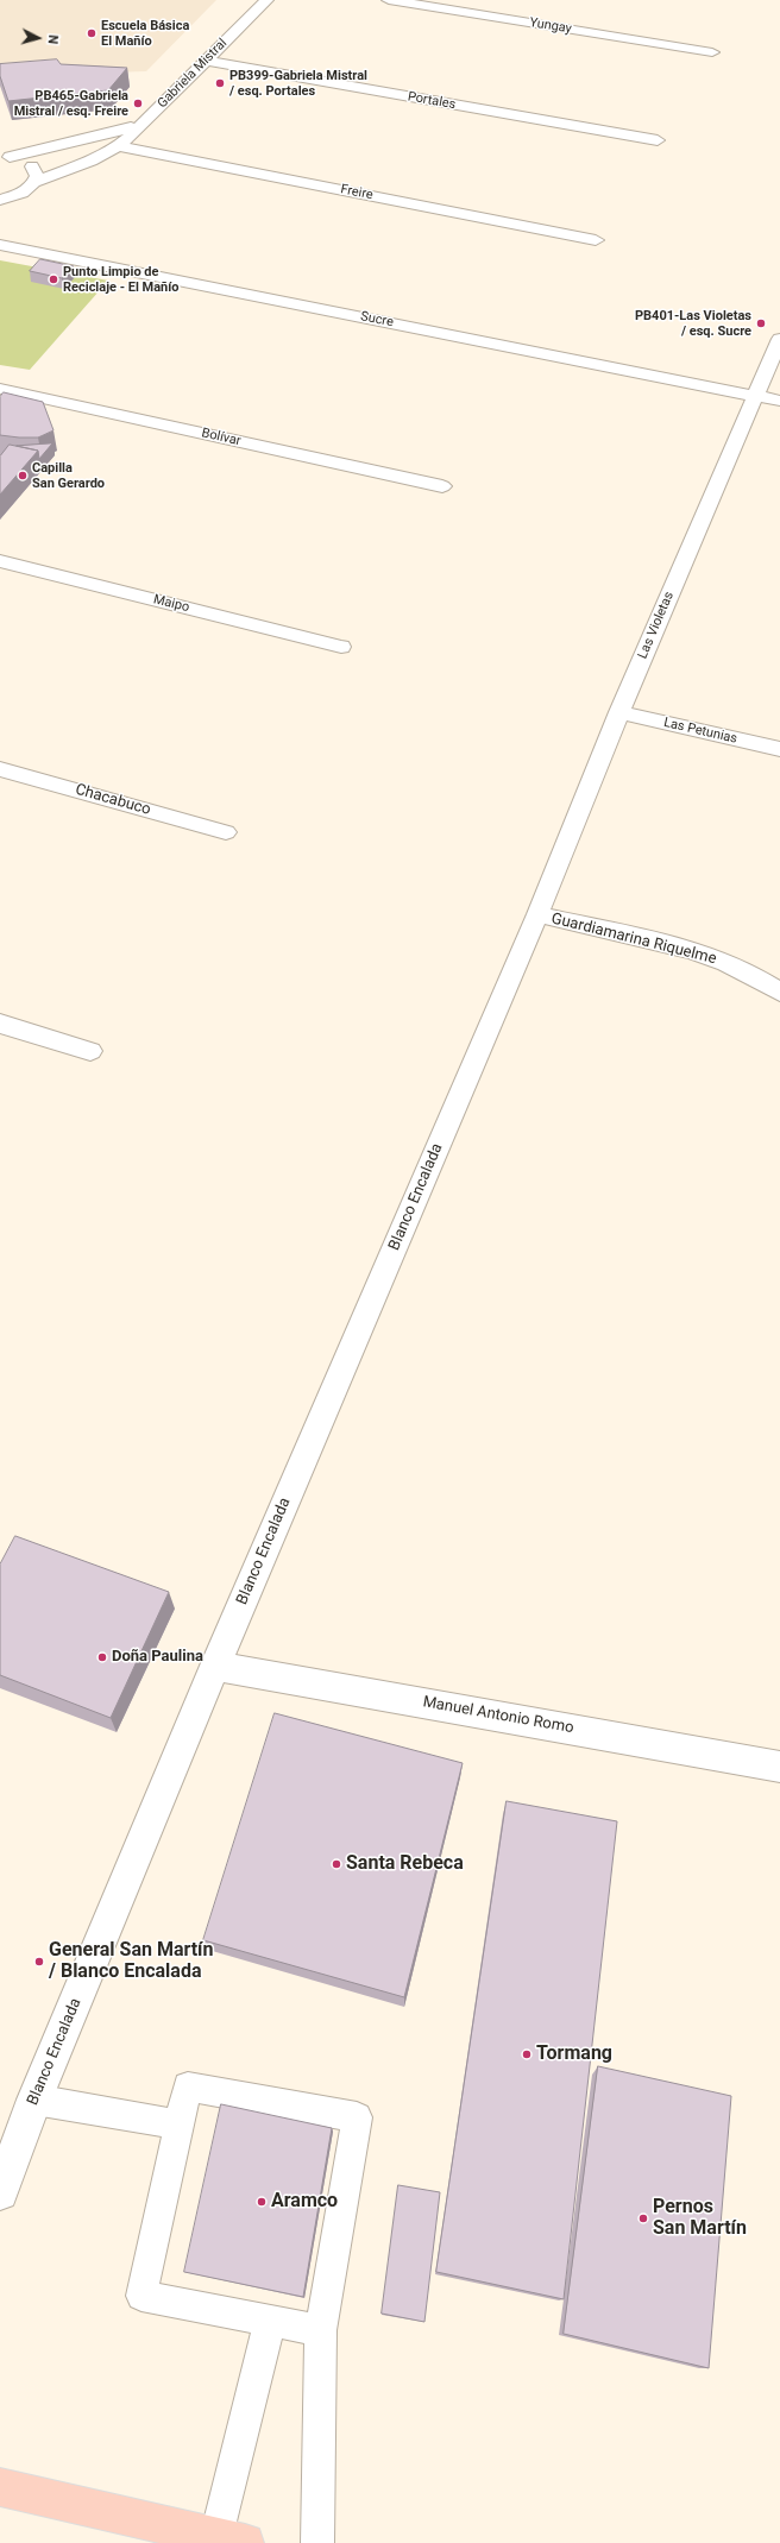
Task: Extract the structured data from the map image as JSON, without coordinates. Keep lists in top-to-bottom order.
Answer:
{
  "streets": {
    "street": [
      "Yungay",
      "Gabriela Mistral",
      "Portales",
      "Freire",
      "Sucre",
      "Bolívar",
      "Maipo",
      "Las Violetas",
      "Las Petunias",
      "Chacabuco",
      "Guardiamarina Riquelme",
      "Blanco Encalada",
      "Manuel Antonio Romo"
    ]
  },
  "crossings": [
    ["Gabriela Mistral", "Portales"],
    ["Gabriela Mistral", "Freire"],
    ["Sucre", "Las Violetas"],
    ["Las Violetas", "Las Petunias"],
    ["Las Violetas", "Guardiamarina Riquelme"],
    ["Las Violetas", "Blanco Encalada"],
    ["Guardiamarina Riquelme", "Blanco Encalada"],
    ["Blanco Encalada", "Manuel Antonio Romo"]
  ],
  "places": [
    "Escuela Básica El Mañío",
    "PB399-Gabriela Mistral / esq. Portales",
    "PB465-Gabriela Mistral / esq. Freire",
    "Punto Limpio de Reciclaje - El Mañío",
    "PB401-Las Violetas / esq. Sucre",
    "Capilla San Gerardo",
    "Doña Paulina",
    "Santa Rebeca",
    "General San Martín / Blanco Encalada",
    "Tormang",
    "Aramco",
    "Pernos San Martín"
  ],
  "north": "right"
}
